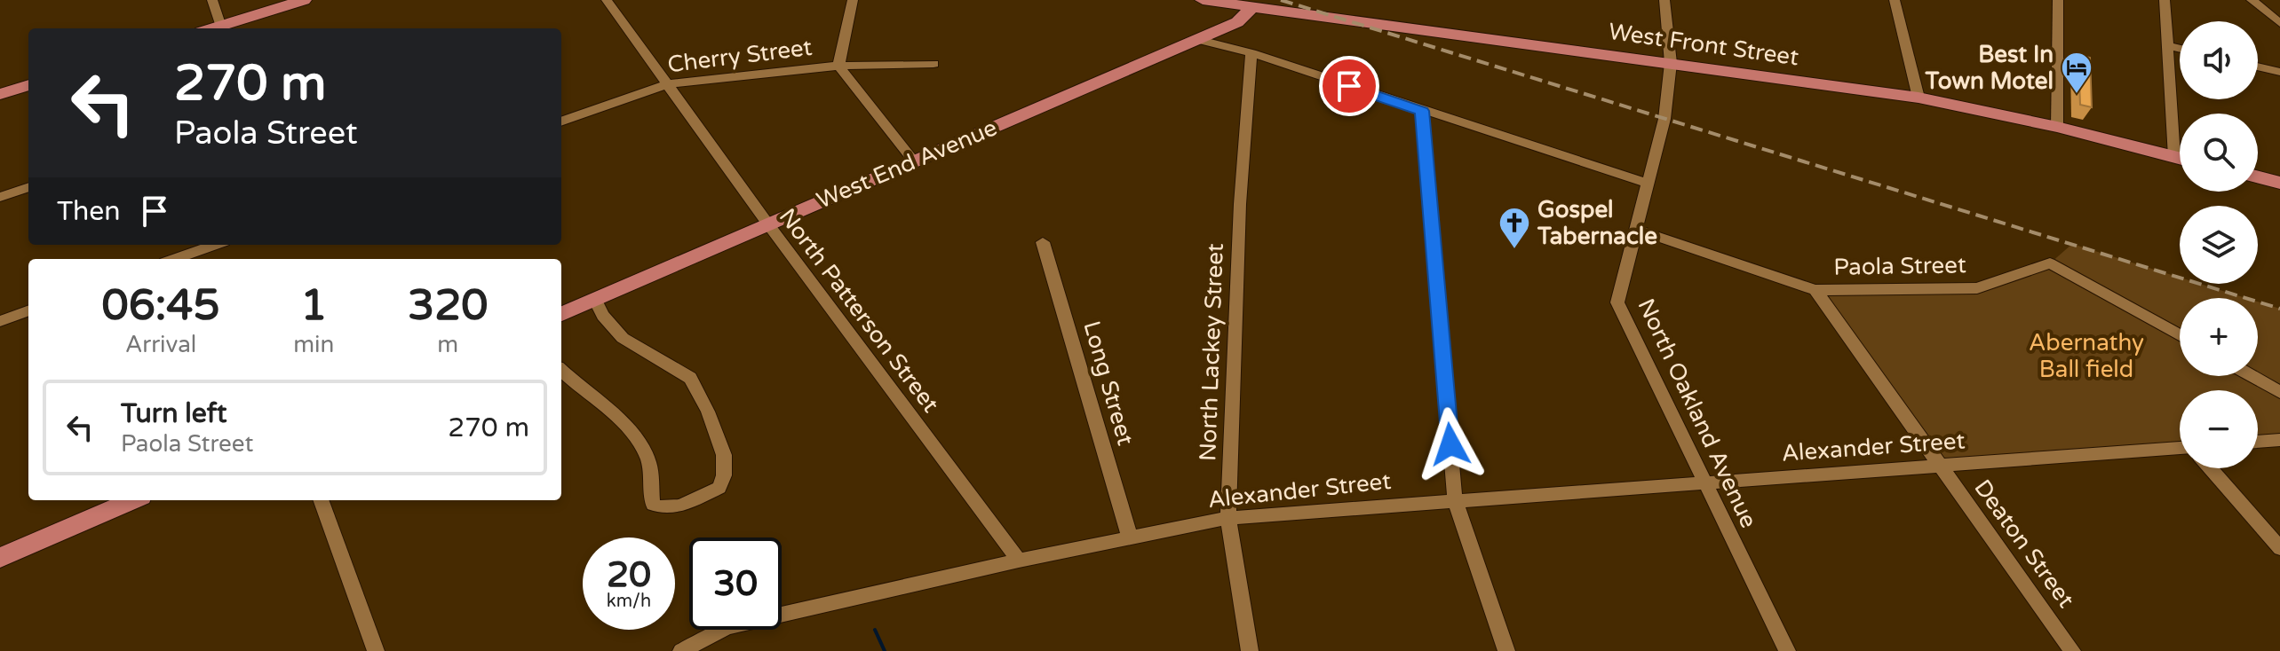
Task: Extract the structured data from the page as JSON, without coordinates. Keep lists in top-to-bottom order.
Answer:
{
  "streets": {
    "main road": ["West Front Street", "West End Avenue"],
    "street": [
      "Cherry Street",
      "Paola Street",
      "North Patterson Street",
      "North Lackey Street",
      "Long Street",
      "North Oakland Avenue",
      "Alexander Street",
      "Deaton Street"
    ]
  },
  "crossings": [
    ["West Front Street", "West End Avenue"],
    ["West Front Street", "North Oakland Avenue"],
    ["Cherry Street", "North Patterson Street"],
    ["West End Avenue", "North Patterson Street"],
    ["Paola Street", "North Oakland Avenue"],
    ["Paola Street", "Deaton Street"],
    ["North Patterson Street", "Alexander Street"],
    ["North Lackey Street", "Alexander Street"],
    ["Long Street", "Alexander Street"],
    ["North Oakland Avenue", "Alexander Street"],
    ["Alexander Street", "Deaton Street"]
  ],
  "parks": ["Abernathy Ball field"],
  "places": {
    "hotel": ["Best In Town Motel"],
    "church": ["Gospel Tabernacle"]
  },
  "page": {
    "map_buttons": ["+", "−"],
    "turn": ["270 m", "Paola Street"],
    "then": "Then",
    "eta": [
      "06:45",
      "Arrival",
      "1",
      "min",
      "320",
      "m"
    ],
    "list": [
      {
        "name": "Turn left",
        "note": "Paola Street",
        "value": "270 m"
      }
    ],
    "speed": "20 km/h",
    "limit": "30"
  }
}
